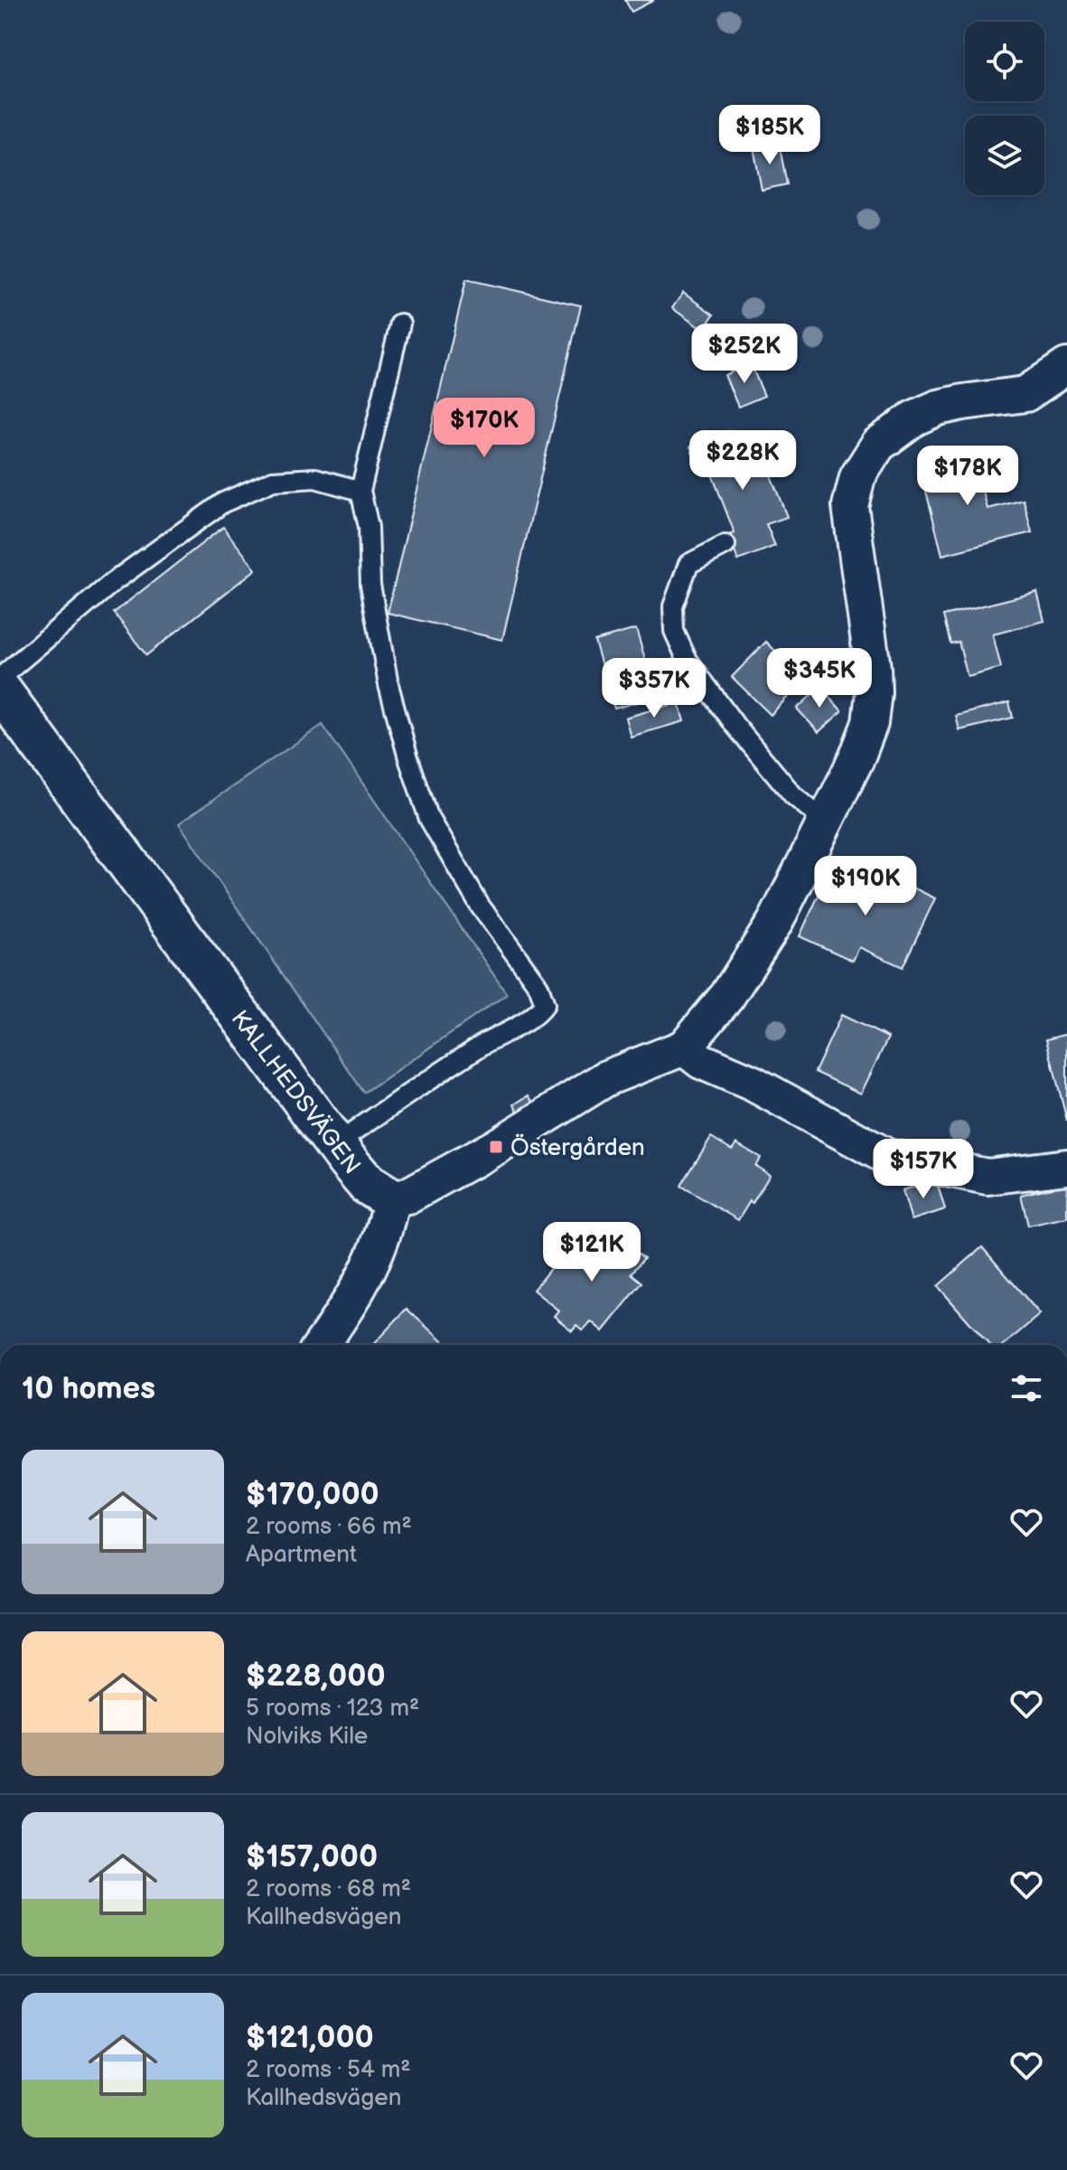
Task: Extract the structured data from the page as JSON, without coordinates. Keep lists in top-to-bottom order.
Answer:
{
  "streets": {
    "street": ["KALLHEDSVÄGEN"]
  },
  "places": {
    "transit": ["Östergården"]
  },
  "page": {
    "price": [
      "$185K",
      "$252K",
      "$170K",
      "$228K",
      "$178K",
      "$345K",
      "$357K",
      "$190K",
      "$157K",
      "$121K"
    ],
    "heading": "10 homes",
    "list": [
      {
        "name": "$170,000",
        "note": "2 rooms · 66 m² · Apartment"
      },
      {
        "name": "$228,000",
        "note": "5 rooms · 123 m² · Nolviks Kile"
      },
      {
        "name": "$157,000",
        "note": "2 rooms · 68 m² · Kallhedsvägen"
      },
      {
        "name": "$121,000",
        "note": "2 rooms · 54 m² · Kallhedsvägen"
      }
    ]
  }
}
